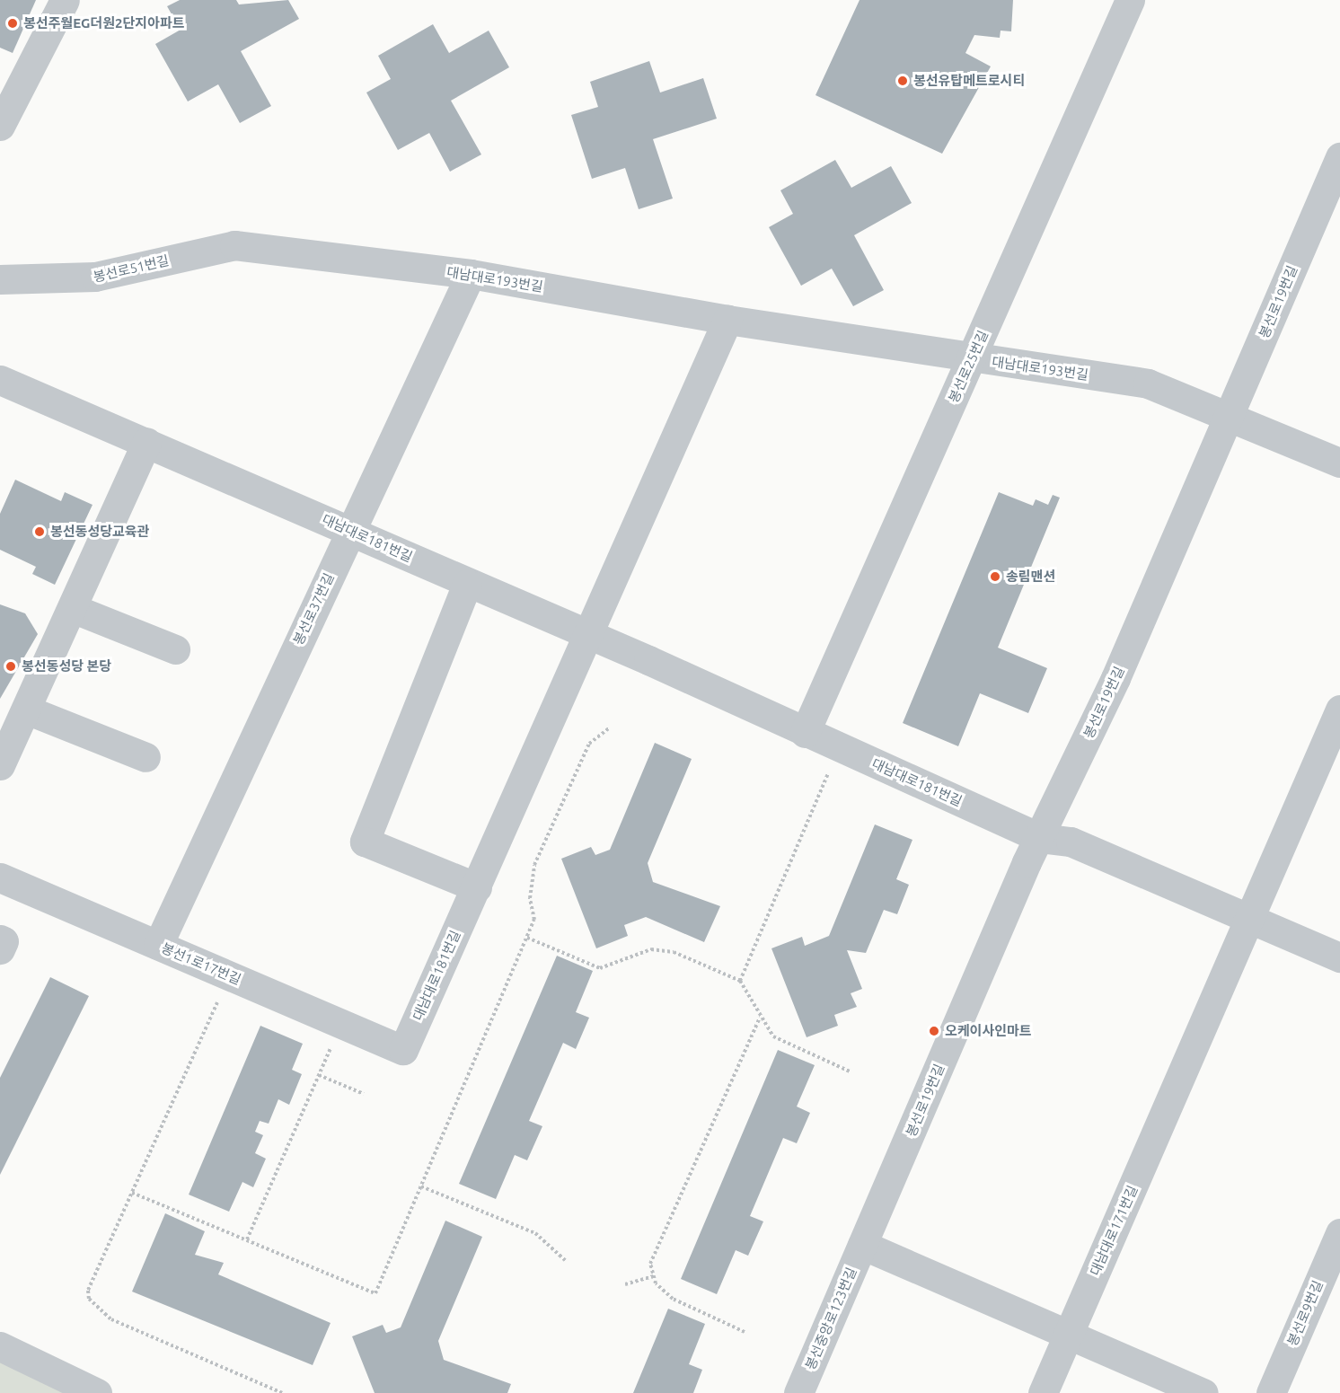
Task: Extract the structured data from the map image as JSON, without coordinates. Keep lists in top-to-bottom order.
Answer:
{
  "streets": {
    "street": [
      "봉선로51번길",
      "대남대로193번길",
      "봉선로19번길",
      "봉선로25번길",
      "대남대로181번길",
      "봉선로37번길",
      "봉선1로17번길",
      "대남대로171번길",
      "봉선로9번길",
      "봉선중앙로123번길"
    ]
  },
  "crossings": [
    ["봉선로51번길", "대남대로193번길"],
    ["대남대로193번길", "봉선로19번길"],
    ["대남대로193번길", "봉선로25번길"],
    ["대남대로193번길", "봉선로37번길"],
    ["봉선로19번길", "대남대로181번길"],
    ["봉선로19번길", "봉선중앙로123번길"],
    ["봉선로25번길", "대남대로181번길"],
    ["대남대로181번길", "봉선로37번길"],
    ["대남대로181번길", "봉선1로17번길"],
    ["대남대로181번길", "대남대로171번길"],
    ["봉선로37번길", "봉선1로17번길"]
  ],
  "places": [
    "봉선주월EG더원2단지아파트",
    "봉선유탑메트로시티",
    "봉선동성당교육관",
    "송림맨션",
    "봉선동성당 본당",
    "오케이사인마트"
  ]
}
